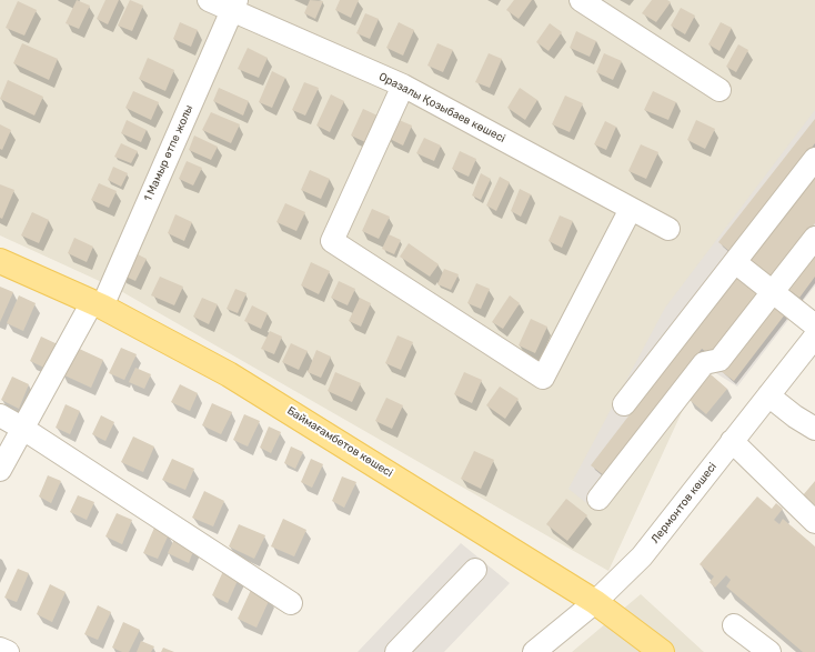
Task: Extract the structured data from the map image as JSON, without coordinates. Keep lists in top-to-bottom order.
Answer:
{
  "streets": {
    "main road": ["Баймағамбетов көшесі"],
    "street": ["Оразалы Қозыбаев көшесі", "1 Мамыр өтпе жолы", "Лермонтов көшесі"]
  },
  "crossings": [
    ["Оразалы Қозыбаев көшесі", "1 Мамыр өтпе жолы"],
    ["1 Мамыр өтпе жолы", "Баймағамбетов көшесі"],
    ["Баймағамбетов көшесі", "Лермонтов көшесі"]
  ]
}
